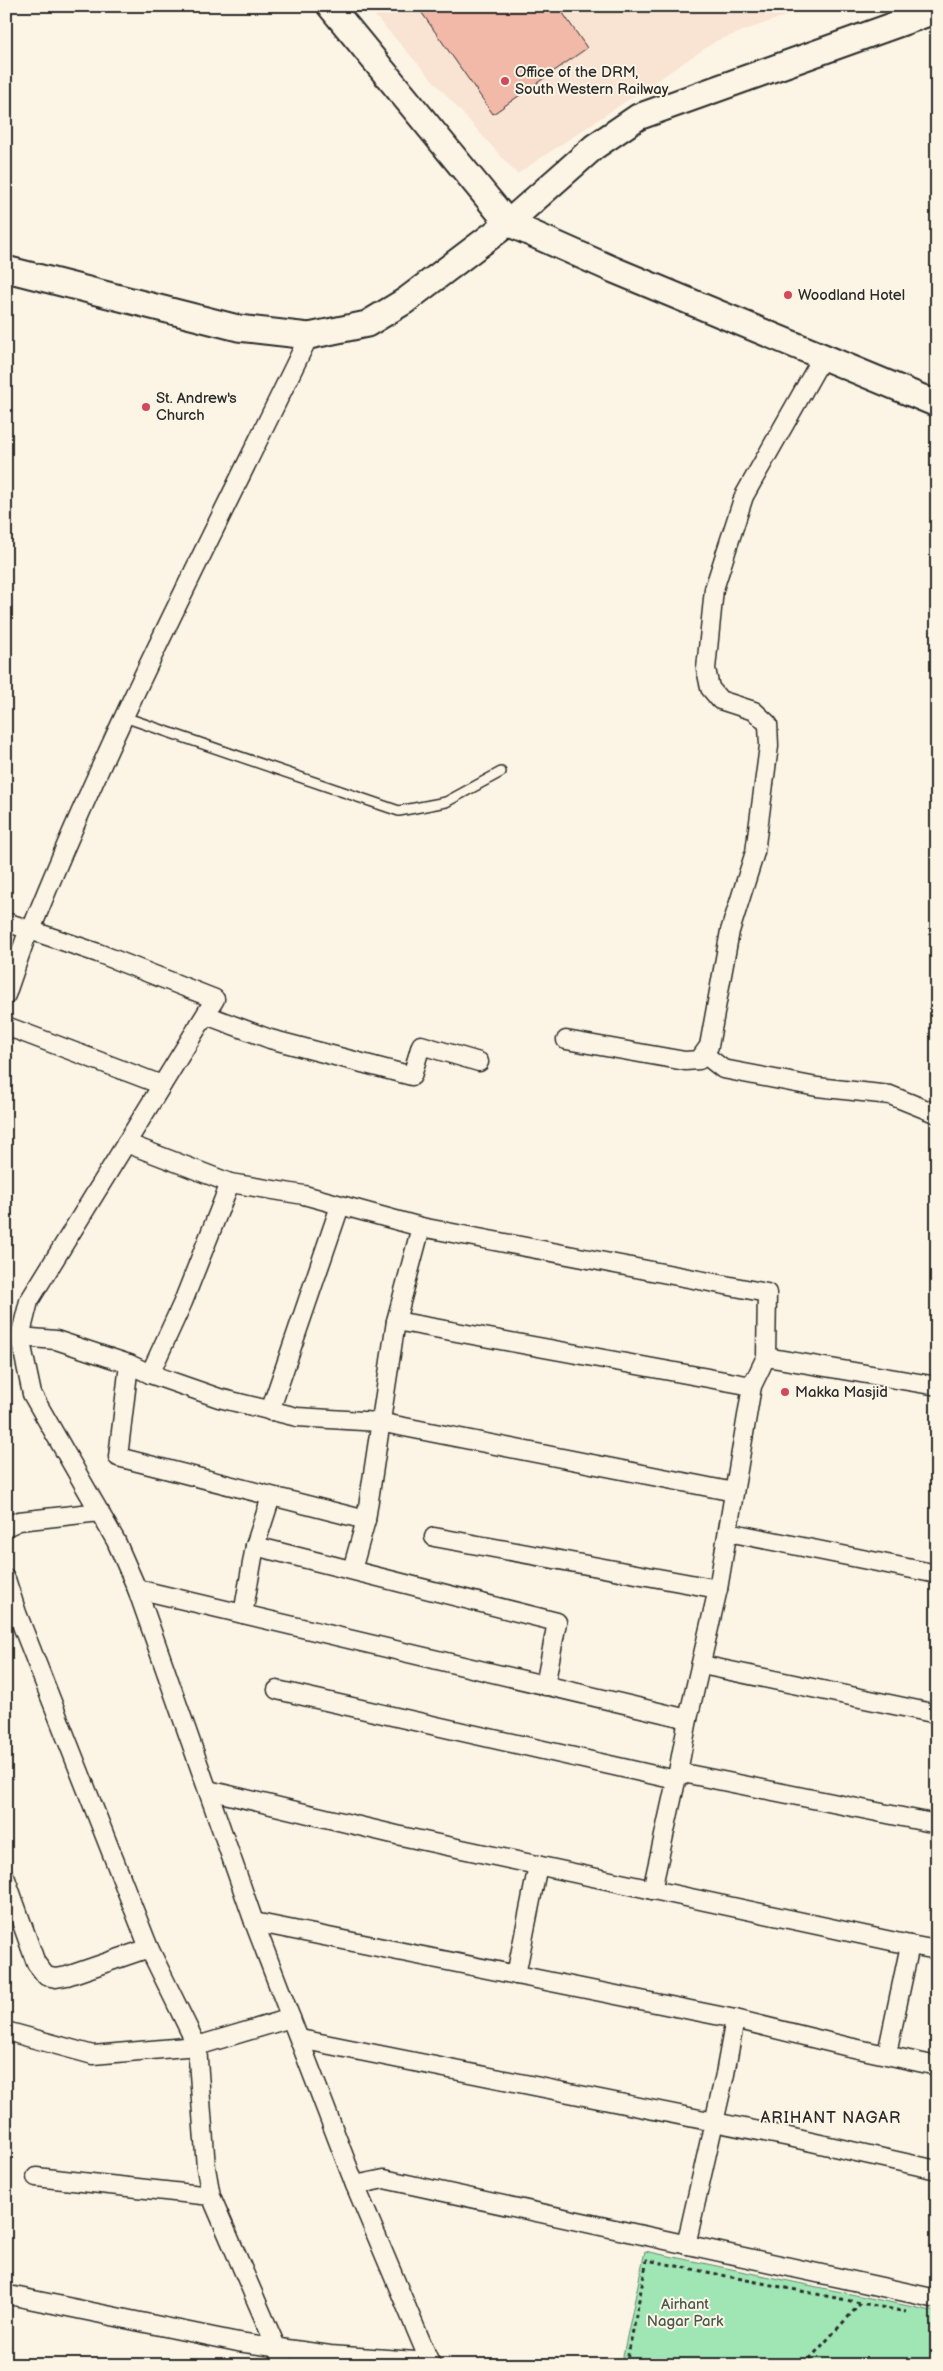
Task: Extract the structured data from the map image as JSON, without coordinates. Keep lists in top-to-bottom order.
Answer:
{
  "districts": ["ARIHANT NAGAR"],
  "parks": ["Airhant Nagar Park"],
  "places": [
    "Office of the DRM, South Western Railway",
    "Woodland Hotel",
    "St. Andrew's Church",
    "Makka Masjid"
  ]
}
